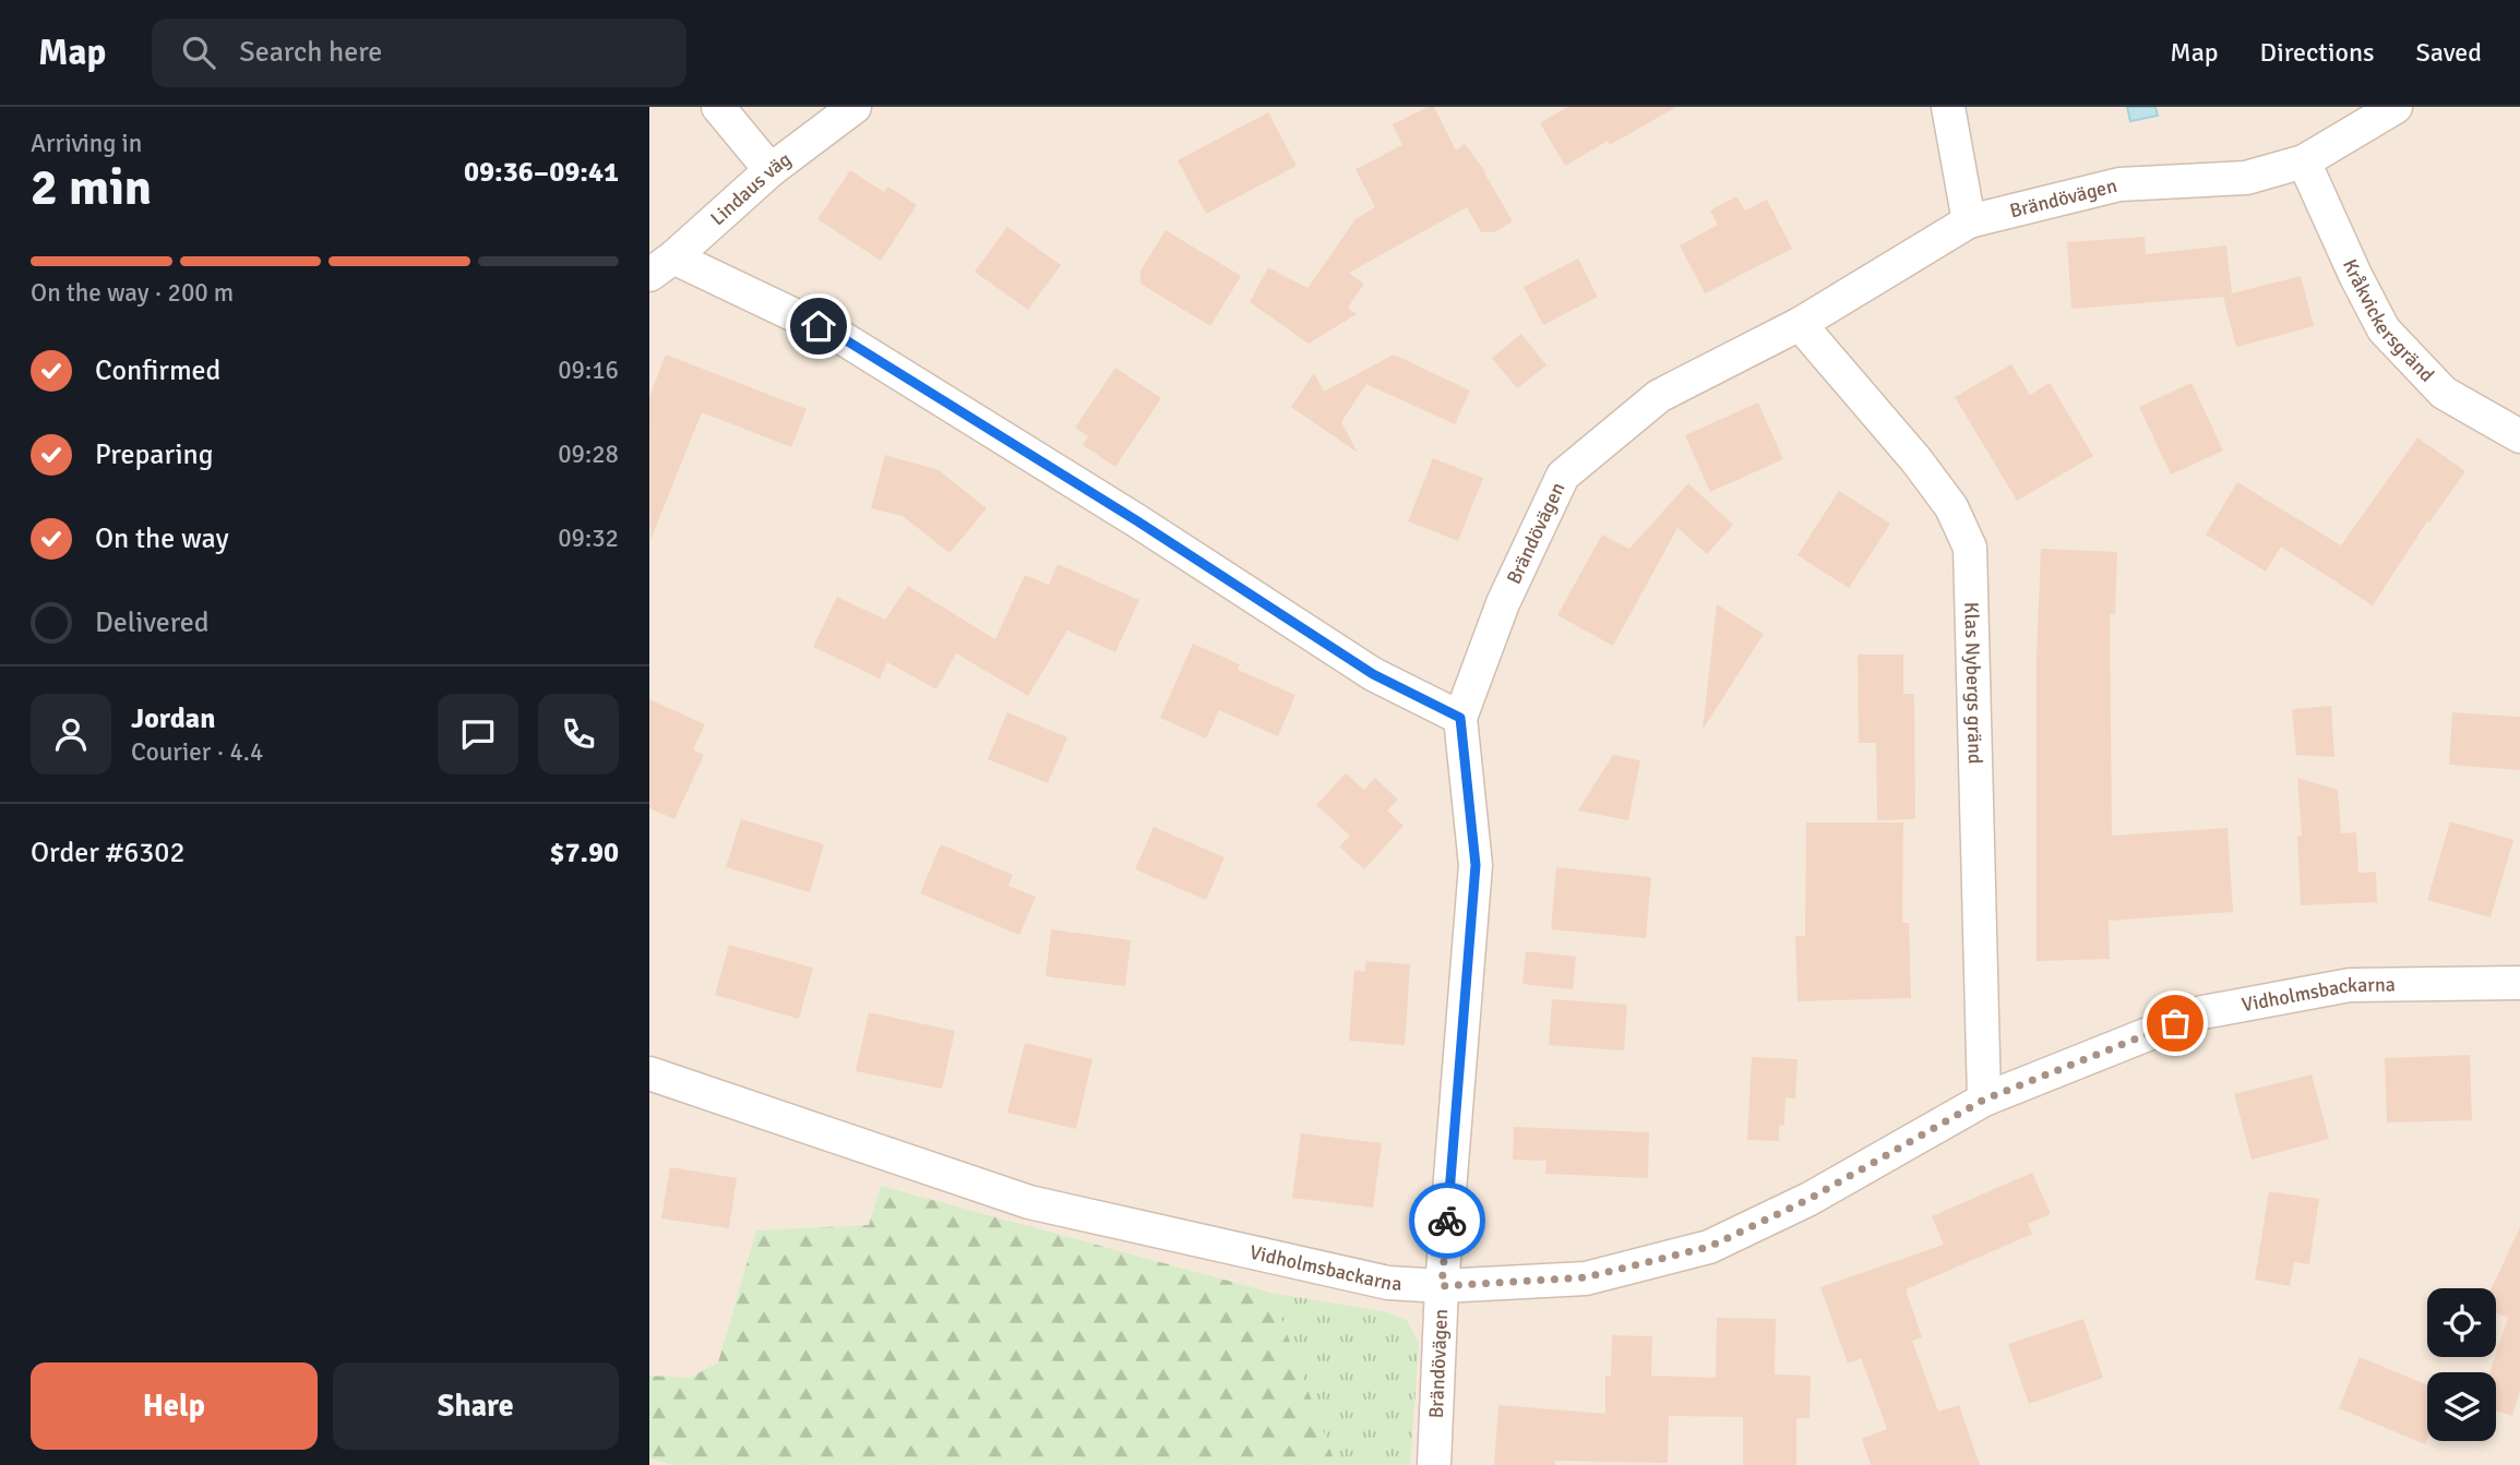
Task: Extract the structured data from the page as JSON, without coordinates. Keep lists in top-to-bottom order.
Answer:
{
  "streets": {
    "street": [
      "Lindaus väg",
      "Brändövägen",
      "Kråkvickersgränd",
      "Klas Nybergs gränd",
      "Vidholmsbackarna"
    ]
  },
  "crossings": [
    ["Brändövägen", "Kråkvickersgränd"],
    ["Brändövägen", "Klas Nybergs gränd"],
    ["Brändövägen", "Vidholmsbackarna"],
    ["Klas Nybergs gränd", "Vidholmsbackarna"]
  ],
  "page": {
    "header": "Map",
    "search": "Search here",
    "nav": ["Map", "Directions", "Saved"],
    "heading": ["2 min", "Arriving in", "09:36–09:41"],
    "panel": [
      "Jordan",
      "Courier · 4.4",
      "Order #6302",
      "$7.90"
    ],
    "bar": "On the way · 200 m",
    "list": [
      ["Confirmed", "09:16"],
      ["Preparing", "09:28"],
      ["On the way", "09:32"],
      "Delivered"
    ],
    "buttons": ["Help", "Share"]
  }
}
